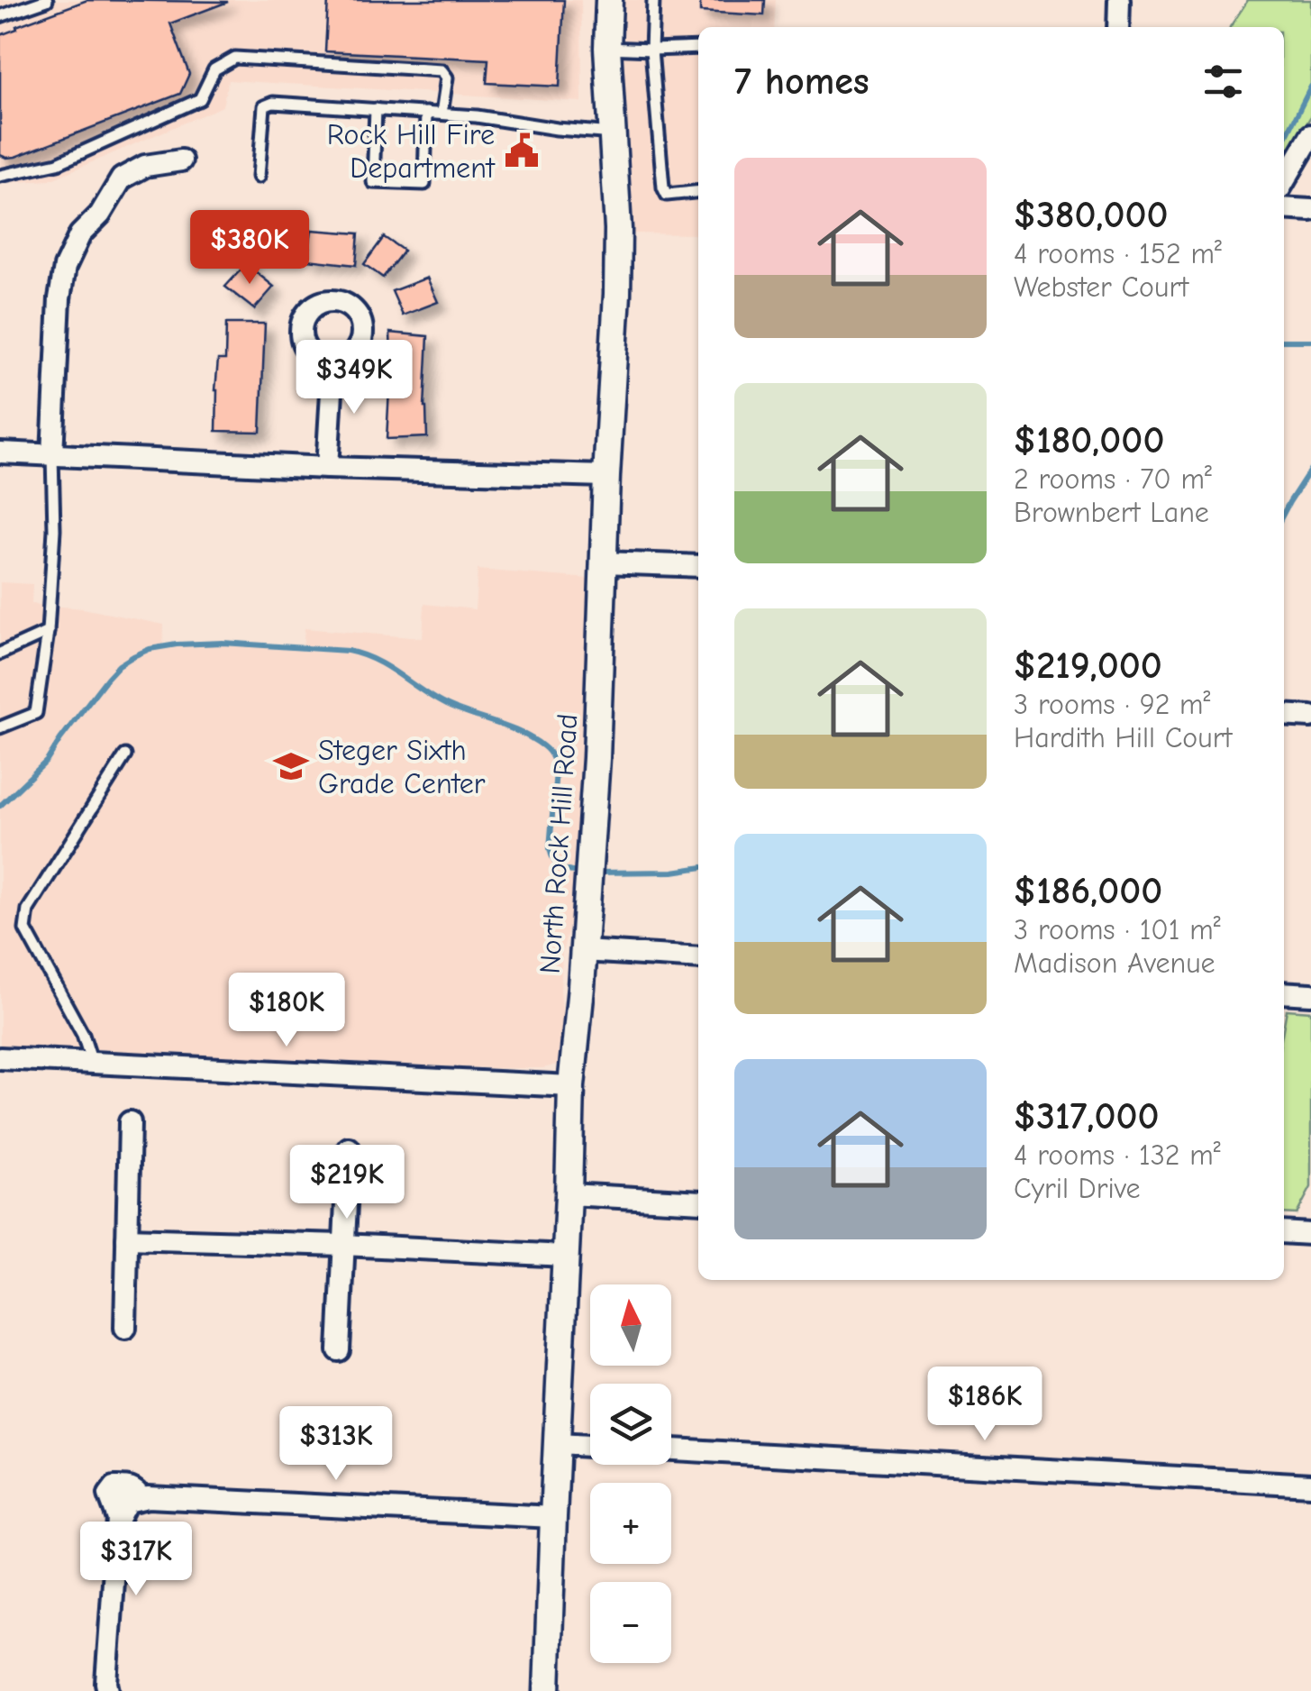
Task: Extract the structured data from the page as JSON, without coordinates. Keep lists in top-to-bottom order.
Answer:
{
  "streets": {
    "street": ["North Rock Hill Road"]
  },
  "places": {
    "public building": ["Rock Hill Fire Department"],
    "school or university": ["Steger Sixth Grade Center"]
  },
  "north": "top",
  "page": {
    "heading": "7 homes",
    "list": [
      {
        "name": "$380,000",
        "note": "4 rooms · 152 m² · Webster Court"
      },
      {
        "name": "$180,000",
        "note": "2 rooms · 70 m² · Brownbert Lane"
      },
      {
        "name": "$219,000",
        "note": "3 rooms · 92 m² · Hardith Hill Court"
      },
      {
        "name": "$186,000",
        "note": "3 rooms · 101 m² · Madison Avenue"
      },
      {
        "name": "$317,000",
        "note": "4 rooms · 132 m² · Cyril Drive"
      }
    ],
    "price": [
      "$380K",
      "$349K",
      "$180K",
      "$219K",
      "$186K",
      "$313K",
      "$317K"
    ],
    "map_buttons": ["+", "−"]
  }
}
